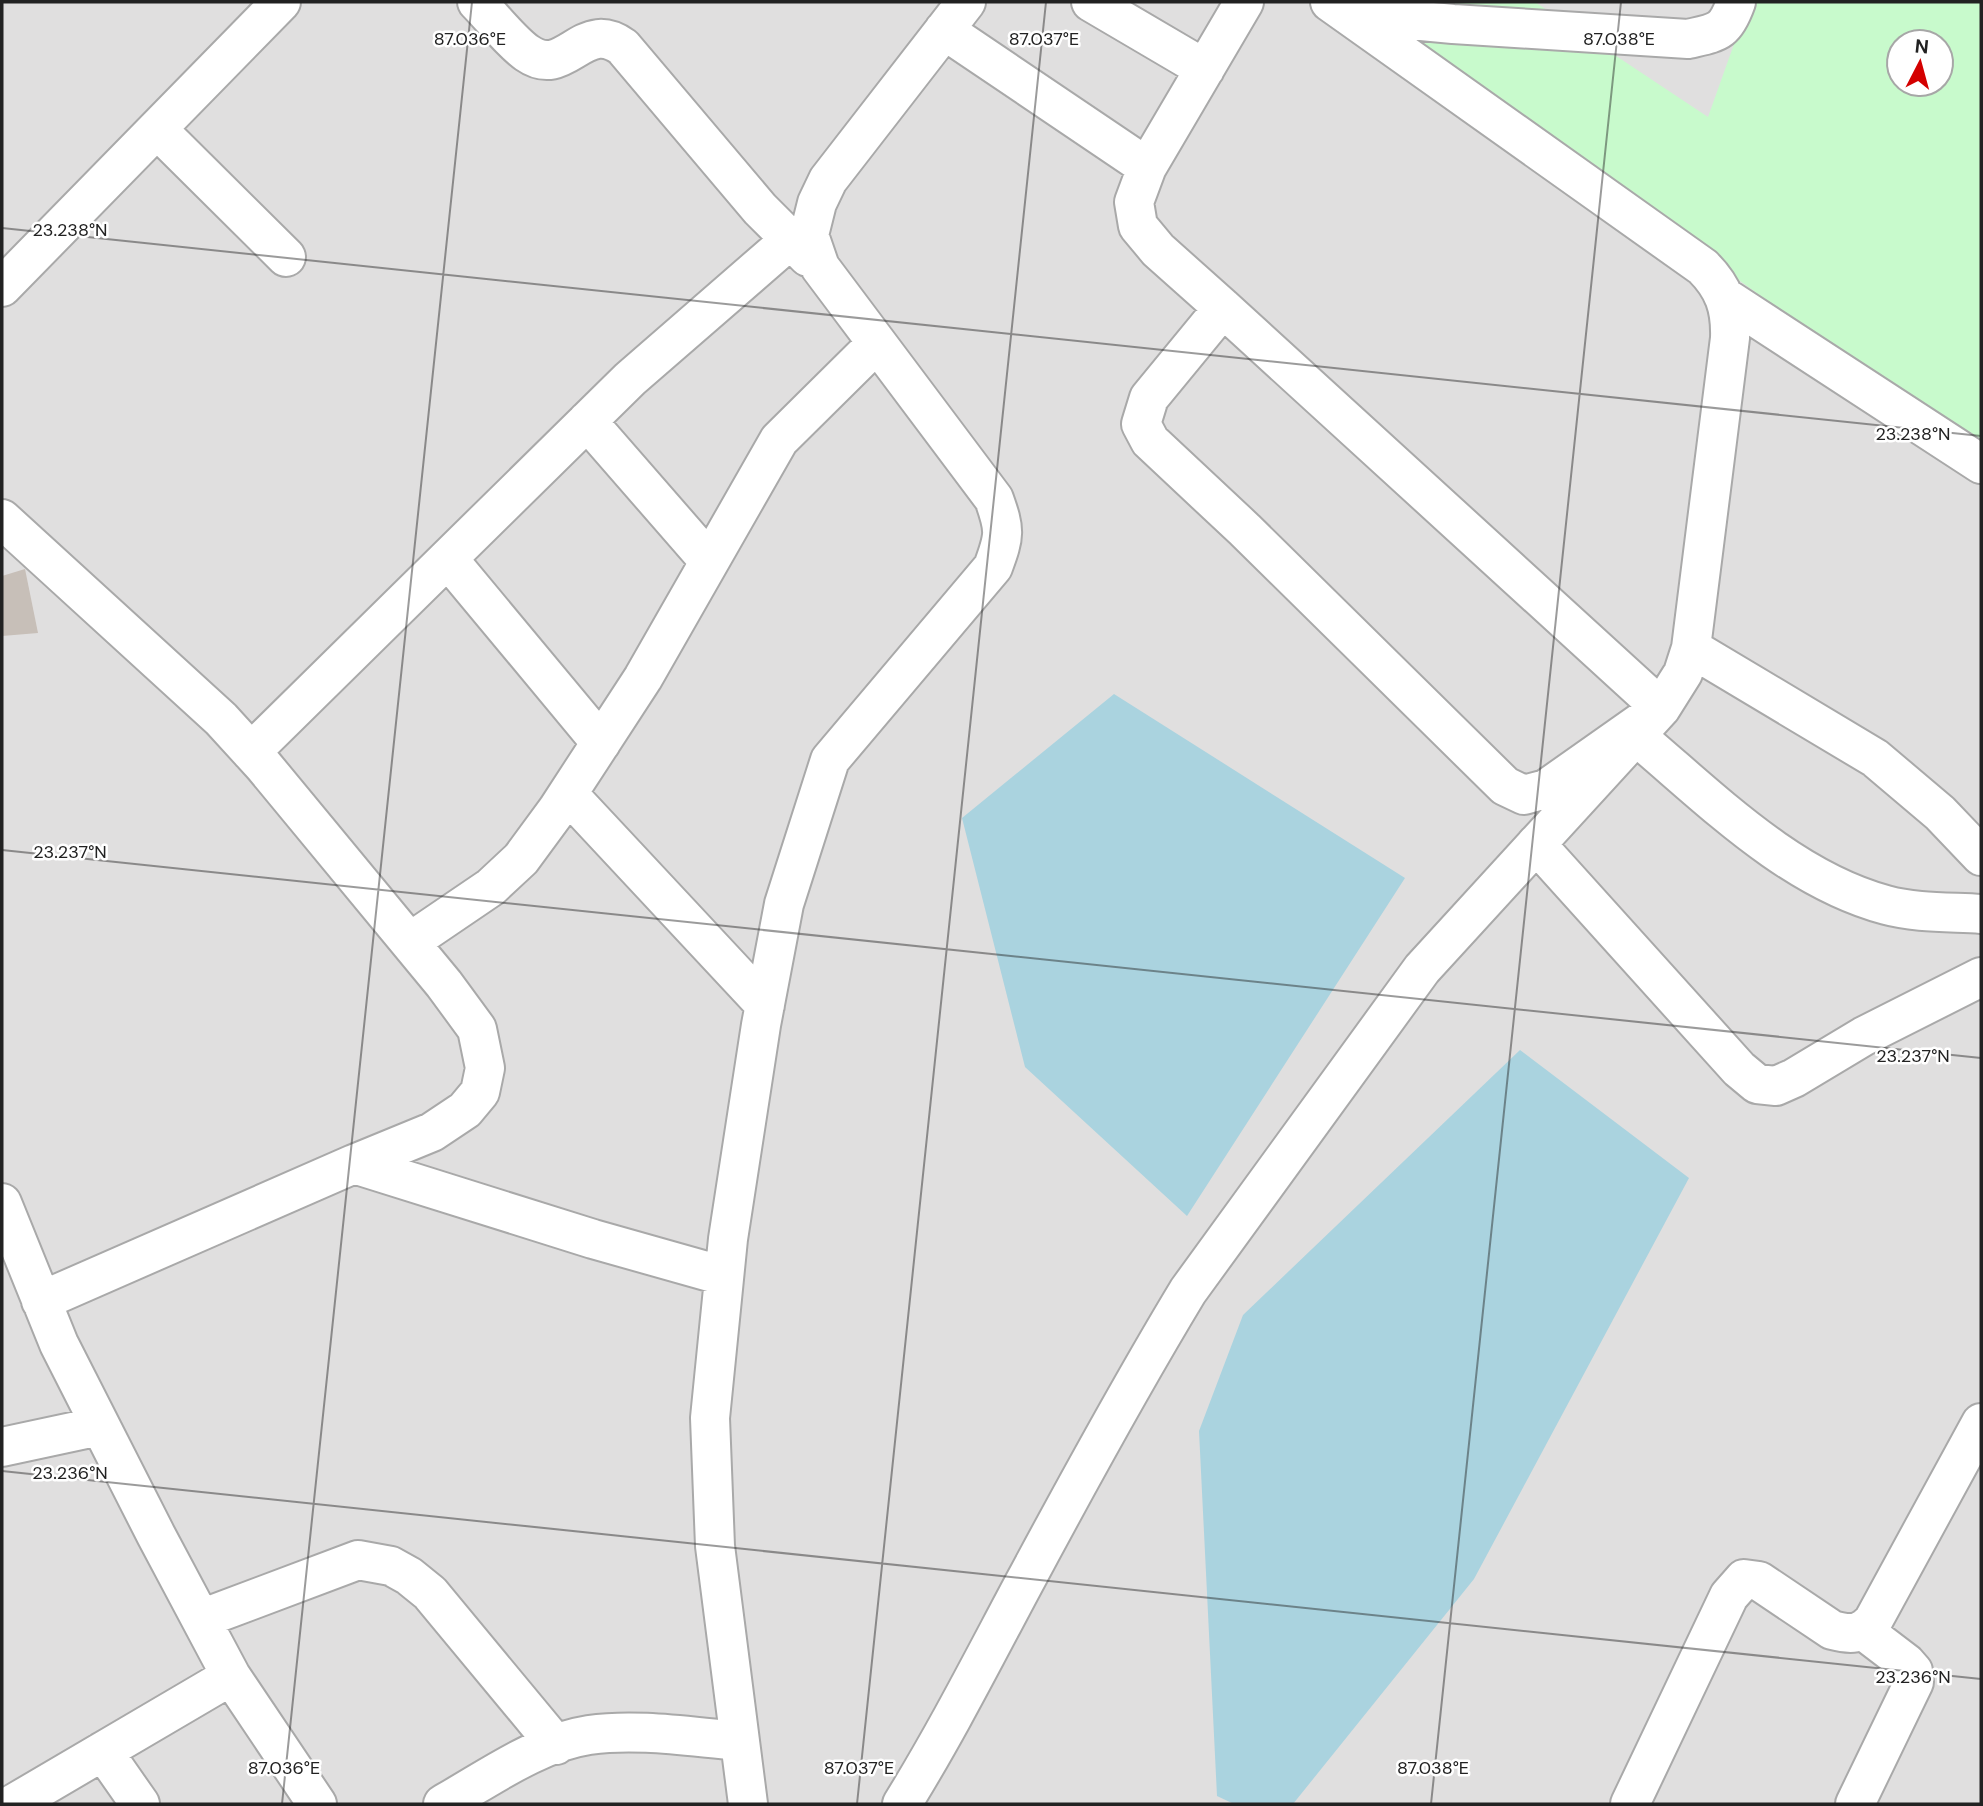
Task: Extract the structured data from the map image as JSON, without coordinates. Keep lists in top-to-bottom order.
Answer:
{
  "north": "top",
  "coordinates": [
    "87.036°E",
    "87.037°E",
    "87.038°E",
    "23.238°N",
    "23.237°N",
    "23.236°N"
  ]
}
